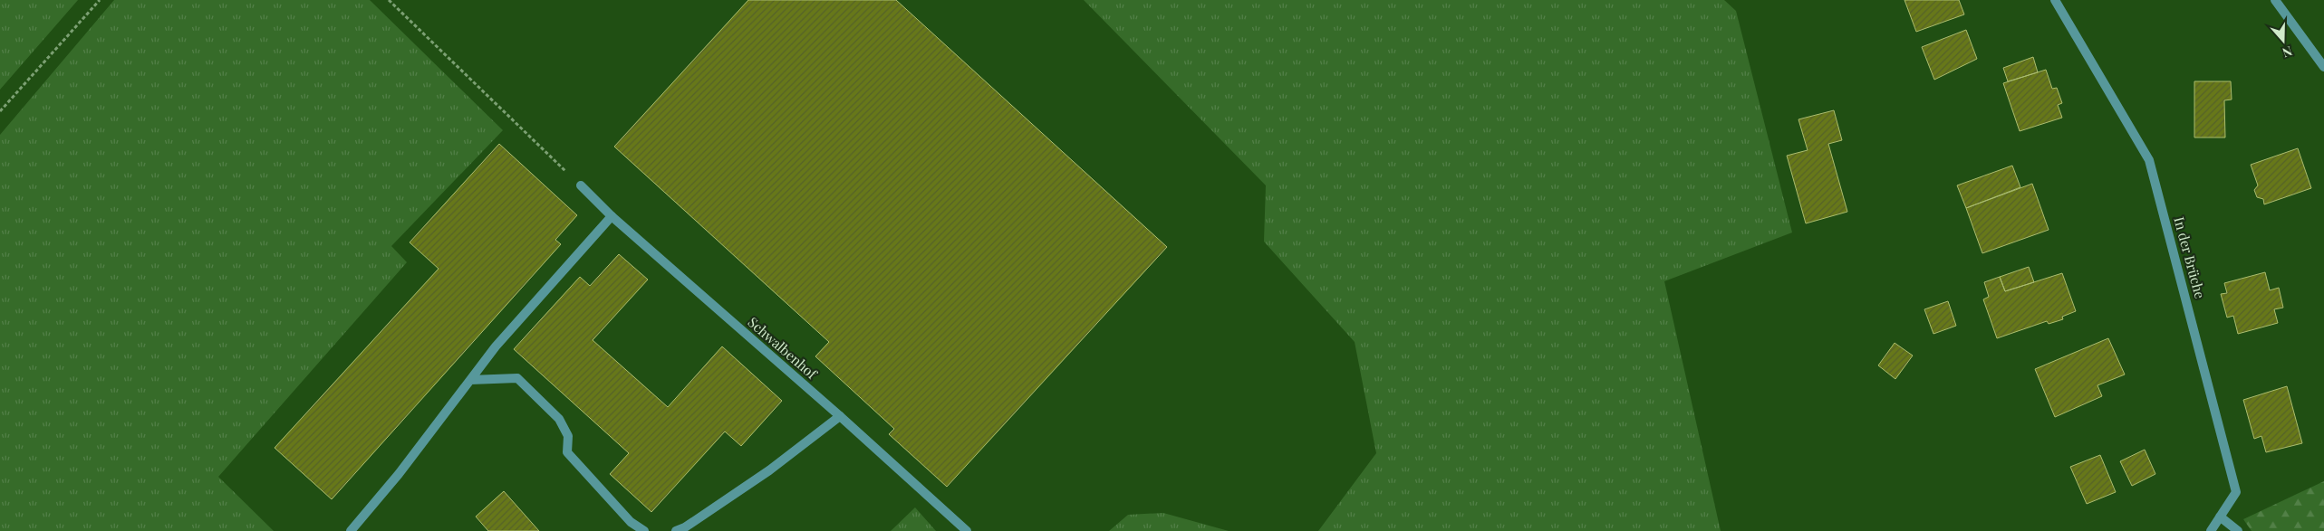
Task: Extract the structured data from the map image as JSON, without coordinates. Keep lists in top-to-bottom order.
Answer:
{
  "streets": {
    "street": ["In der Brüche", "Schwalbenhof"]
  },
  "north": "bottom"
}
